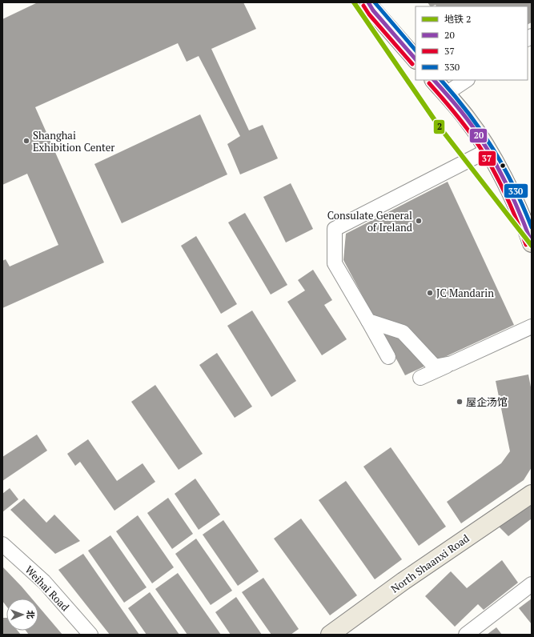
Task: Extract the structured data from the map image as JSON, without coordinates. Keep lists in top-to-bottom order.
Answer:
{
  "streets": {
    "main road": ["North Shaanxi Road"],
    "street": ["Weihai Road"]
  },
  "places": [
    "Shanghai Exhibition Center",
    "Consulate General of Ireland",
    "JC Mandarin",
    "屋企汤馆"
  ],
  "lines": [
    "metro line 2",
    "transit line 20",
    "transit line 330",
    "transit line 37"
  ],
  "legend": [
    "地铁 2",
    "20",
    "37",
    "330"
  ],
  "north": "right"
}
